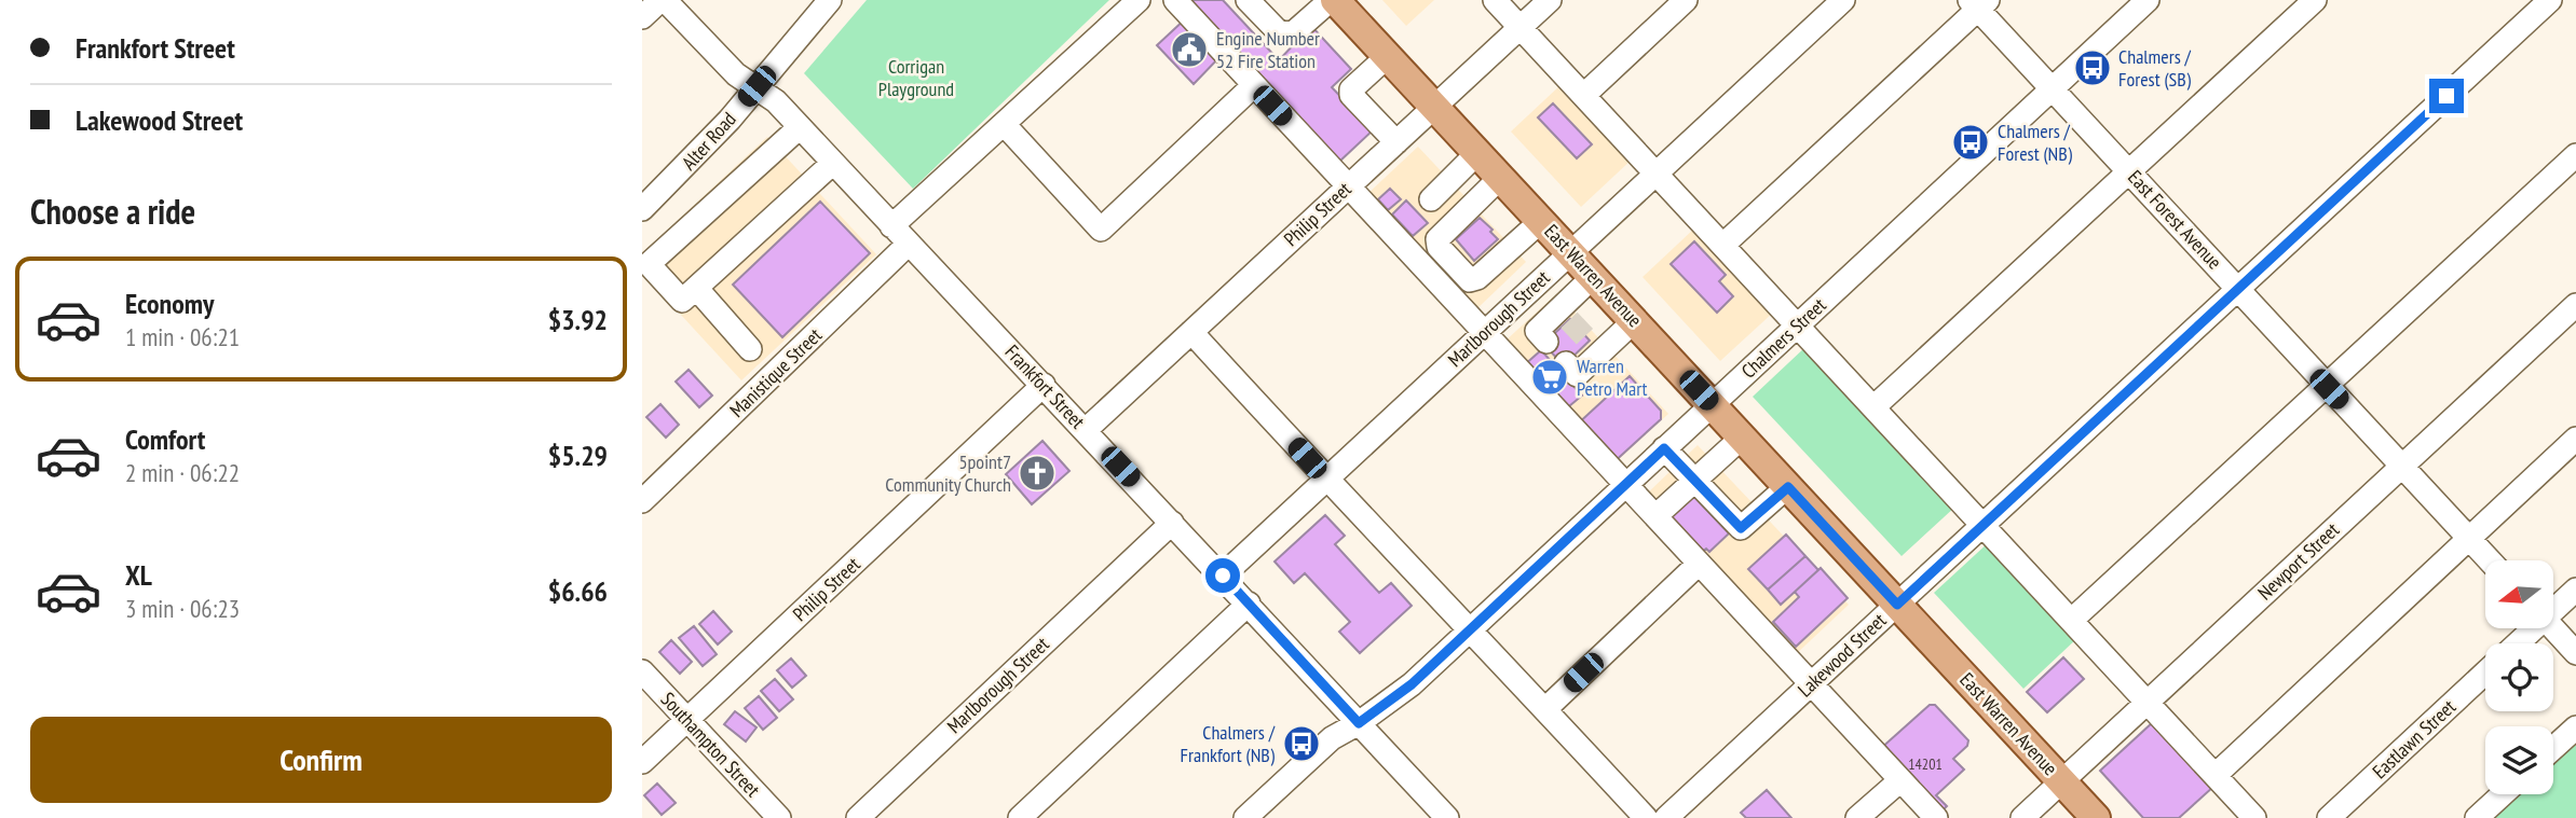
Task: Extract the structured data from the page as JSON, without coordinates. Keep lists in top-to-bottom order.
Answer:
{
  "streets": {
    "main road": ["East Warren Avenue"],
    "street": [
      "Alter Road",
      "Philip Street",
      "East Forest Avenue",
      "Marlborough Street",
      "Chalmers Street",
      "Manistique Street",
      "Frankfort Street",
      "Newport Street",
      "Lakewood Street",
      "Eastlawn Street",
      "Southampton Street"
    ]
  },
  "crossings": [
    ["Alter Road", "Frankfort Street"],
    ["Philip Street", "East Warren Avenue"],
    ["Philip Street", "Frankfort Street"],
    ["Philip Street", "Southampton Street"],
    ["East Forest Avenue", "Chalmers Street"],
    ["East Forest Avenue", "Newport Street"],
    ["East Forest Avenue", "Lakewood Street"],
    ["East Warren Avenue", "Marlborough Street"],
    ["East Warren Avenue", "Chalmers Street"],
    ["East Warren Avenue", "Newport Street"],
    ["East Warren Avenue", "Lakewood Street"],
    ["Marlborough Street", "Frankfort Street"],
    ["Chalmers Street", "Frankfort Street"],
    ["Manistique Street", "Frankfort Street"]
  ],
  "parks": ["Corrigan Playground"],
  "places": {
    "public building": ["Engine Number 52 Fire Station"],
    "bus stop": ["Chalmers / Forest (SB)", "Chalmers / Forest (NB)", "Chalmers / Frankfort (NB)"],
    "supermarket": ["Warren Petro Mart"],
    "church": ["5point7 Community Church"]
  },
  "house_numbers": ["14201"],
  "north": "left",
  "page": {
    "banner": ["Frankfort Street", "Lakewood Street"],
    "heading": "Choose a ride",
    "list": [
      {
        "name": "Economy",
        "note": "1 min · 06:21",
        "value": "$3.92"
      },
      {
        "name": "Comfort",
        "note": "2 min · 06:22",
        "value": "$5.29"
      },
      {
        "name": "XL",
        "note": "3 min · 06:23",
        "value": "$6.66"
      }
    ],
    "buttons": "Confirm"
  }
}
